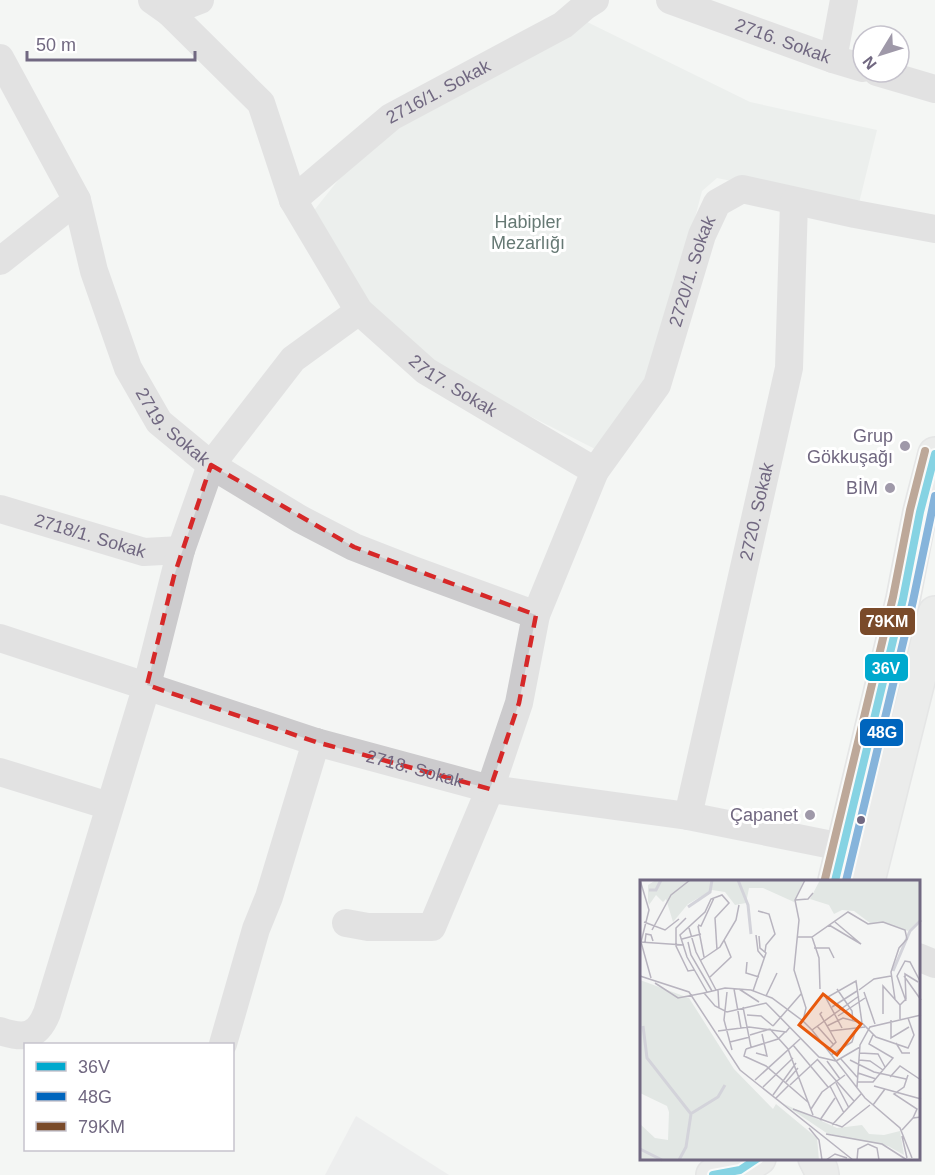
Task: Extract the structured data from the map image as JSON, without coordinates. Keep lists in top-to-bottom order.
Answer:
{
  "streets": {
    "street": [
      "2716. Sokak",
      "2716/1. Sokak",
      "2720/1. Sokak",
      "2717. Sokak",
      "2719. Sokak",
      "2720. Sokak",
      "2718/1. Sokak",
      "2718. Sokak"
    ]
  },
  "crossings": [
    ["2716/1. Sokak", "2717. Sokak"],
    ["2720/1. Sokak", "2717. Sokak"],
    ["2720/1. Sokak", "2720. Sokak"],
    ["2720. Sokak", "2718. Sokak"]
  ],
  "parks": ["Habipler Mezarlığı"],
  "places": ["Grup Gökkuşağı", "BİM", "Çapanet"],
  "lines": ["transit line 79KM", "transit line 36V", "transit line 48G"],
  "legend": ["36V", "48G", "79KM"],
  "scale_bar": "50 m",
  "north": "bottom left"
}
